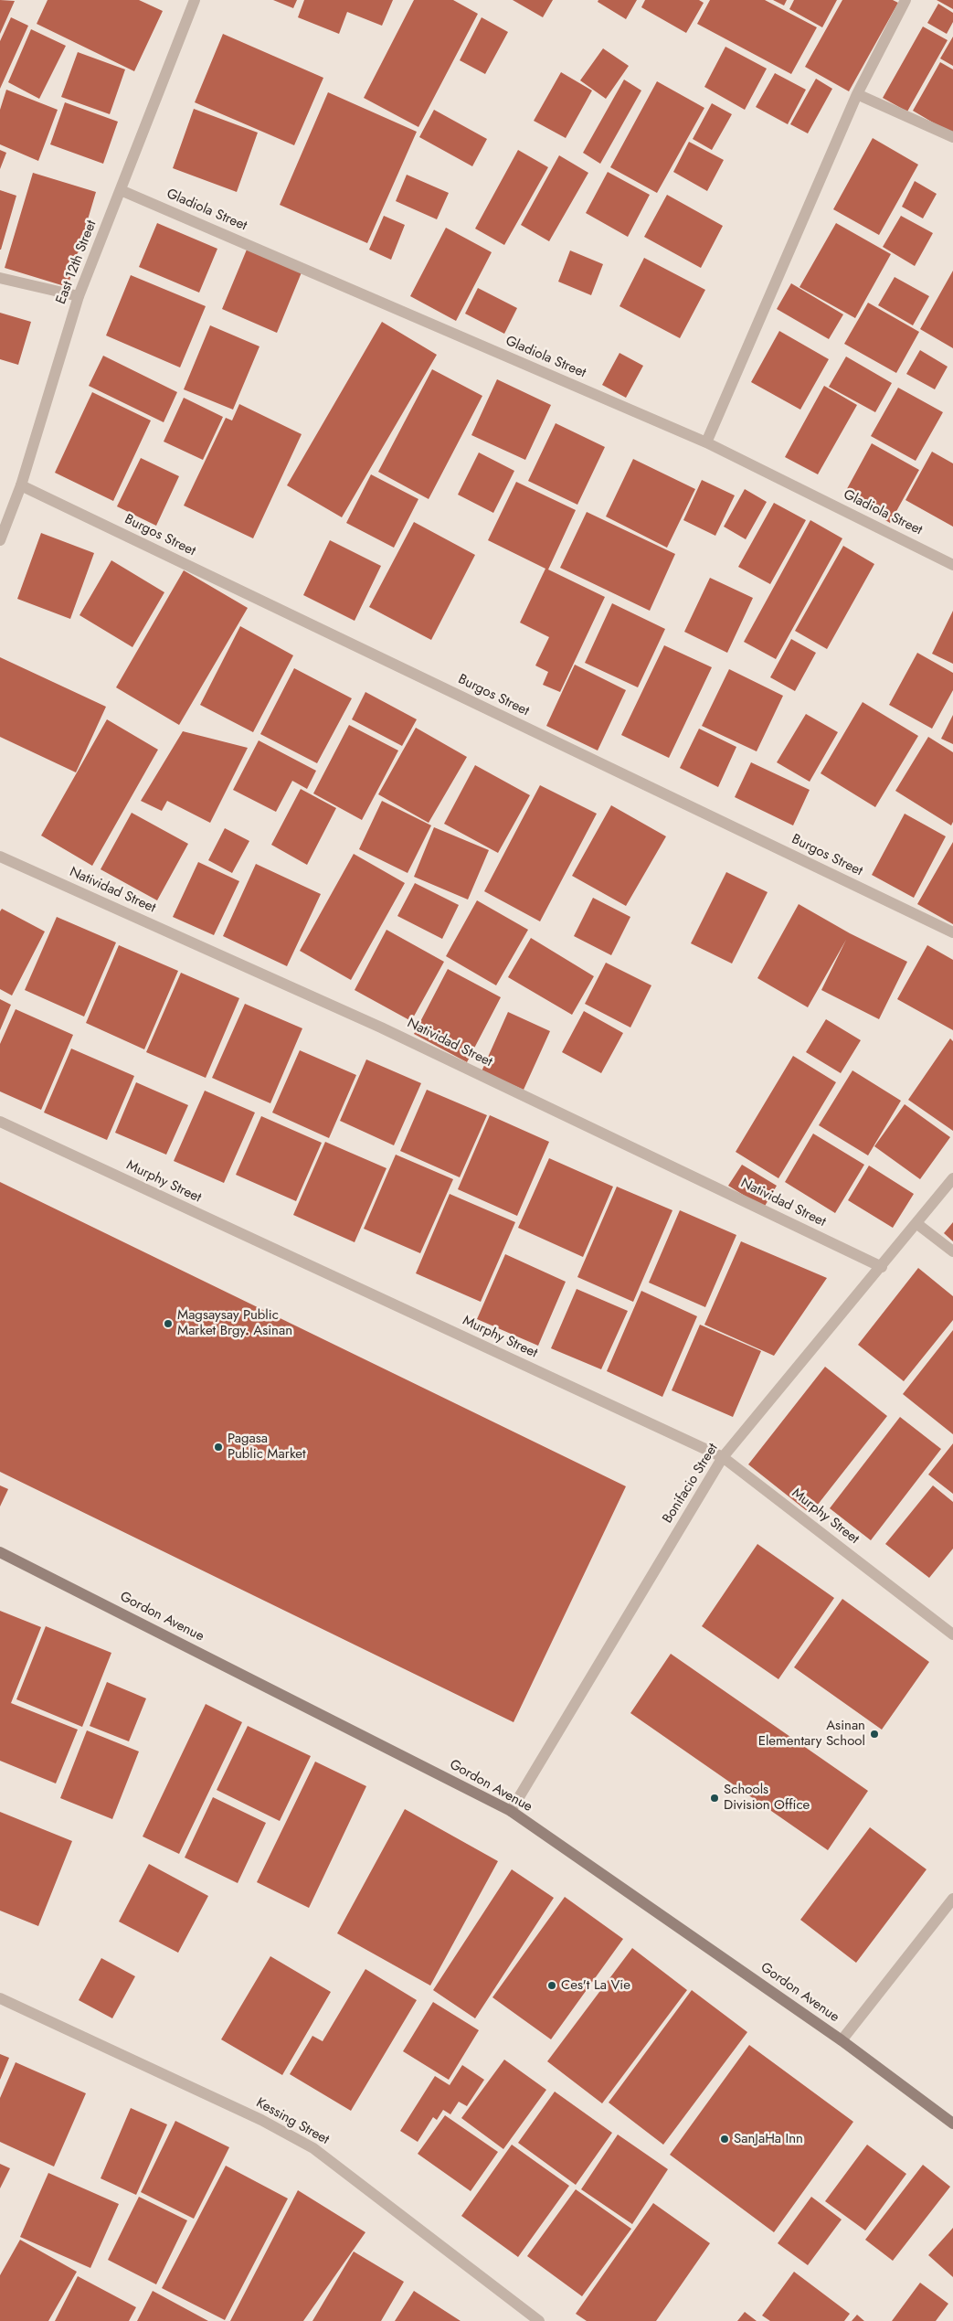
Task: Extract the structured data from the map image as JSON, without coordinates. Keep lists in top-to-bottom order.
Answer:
{
  "streets": {
    "main road": ["Gordon Avenue"],
    "street": [
      "Gladiola Street",
      "East 12th Street",
      "Burgos Street",
      "Natividad Street",
      "Murphy Street",
      "Bonifacio Street",
      "Kessing Street"
    ]
  },
  "crossings": [
    ["Gladiola Street", "East 12th Street"],
    ["East 12th Street", "Burgos Street"],
    ["Natividad Street", "Bonifacio Street"],
    ["Murphy Street", "Bonifacio Street"],
    ["Bonifacio Street", "Gordon Avenue"]
  ],
  "places": [
    "Magsaysay Public Market Brgy. Asinan",
    "Pagasa Public Market",
    "Asinan Elementary School",
    "Schools Division Office",
    "Ces't La Vie",
    "SanJaHa Inn"
  ]
}
